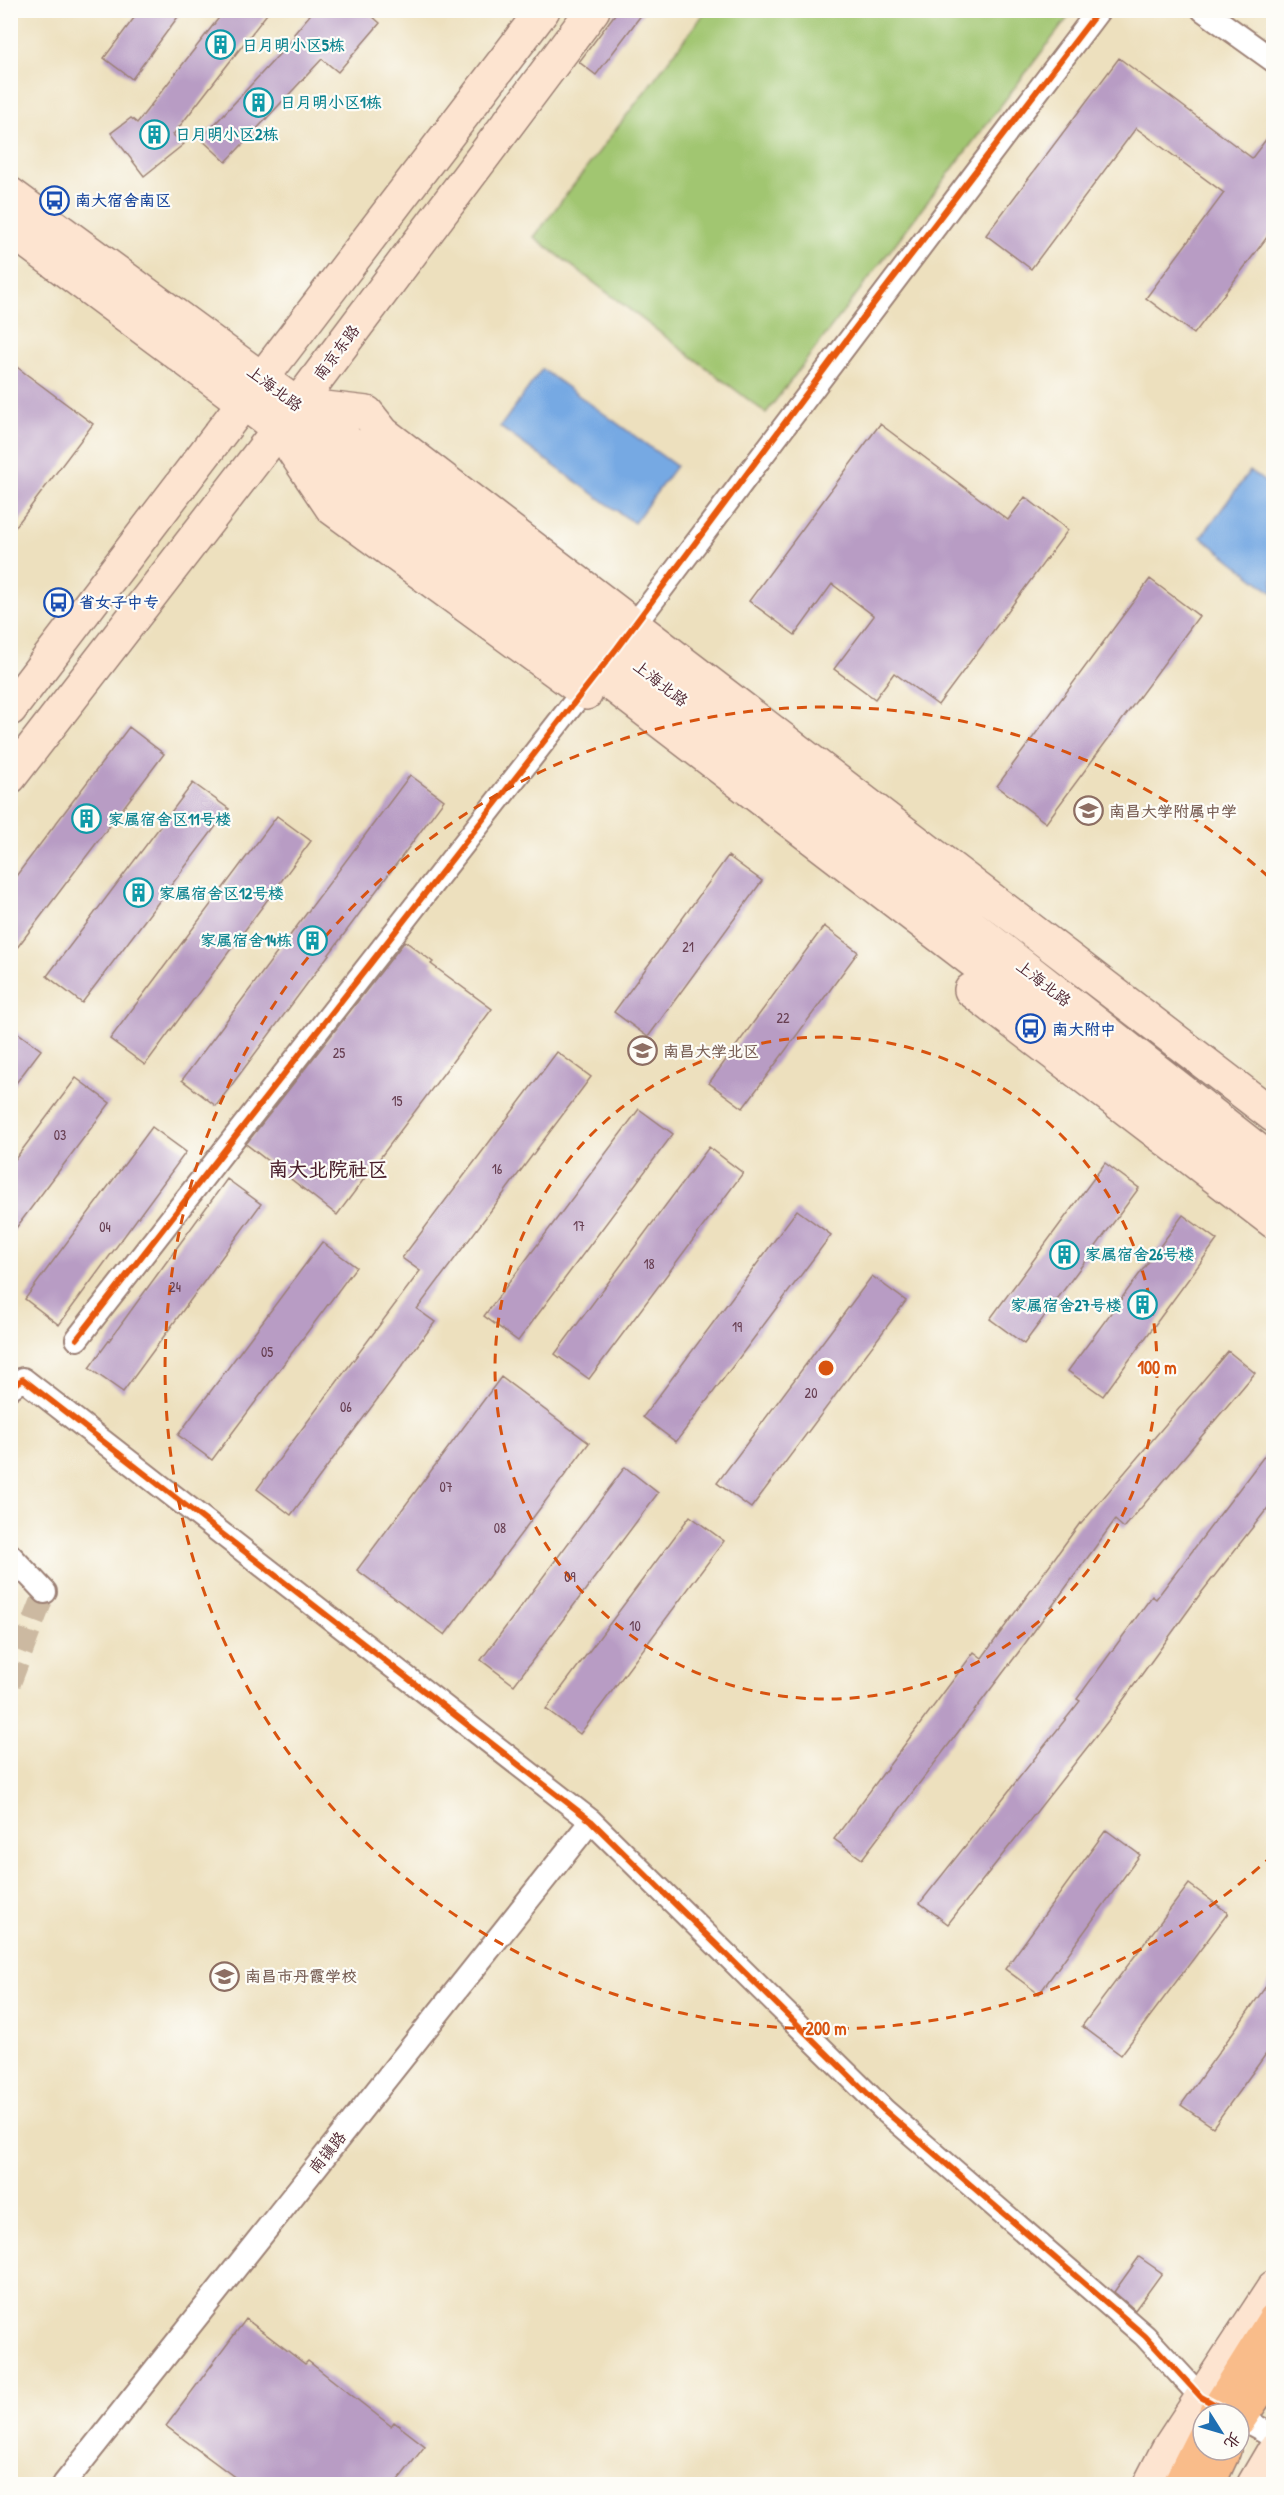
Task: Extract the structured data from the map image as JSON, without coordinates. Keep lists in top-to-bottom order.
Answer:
{
  "streets": {
    "main road": ["南京东路", "上海北路"],
    "street": ["南镇路"]
  },
  "crossings": [
    ["南京东路", "上海北路"]
  ],
  "districts": ["南大北院社区"],
  "places": {
    "building": [
      "日月明小区5栋",
      "日月明小区1栋",
      "日月明小区2栋",
      "家属宿舍区11号楼",
      "家属宿舍区12号楼",
      "家属宿舍14栋",
      "家属宿舍26号楼",
      "家属宿舍27号楼"
    ],
    "bus stop": ["南大宿舍南区", "省女子中专", "南大附中"],
    "school or university": ["南昌大学附属中学", "南昌大学北区", "南昌市丹霞学校"]
  },
  "house_numbers": [
    "21",
    "22",
    "25",
    "15",
    "03",
    "16",
    "17",
    "04",
    "18",
    "24",
    "19",
    "05",
    "20",
    "06",
    "07",
    "08",
    "09",
    "10"
  ],
  "north": "bottom right",
  "rings": ["100 m", "200 m"]
}
